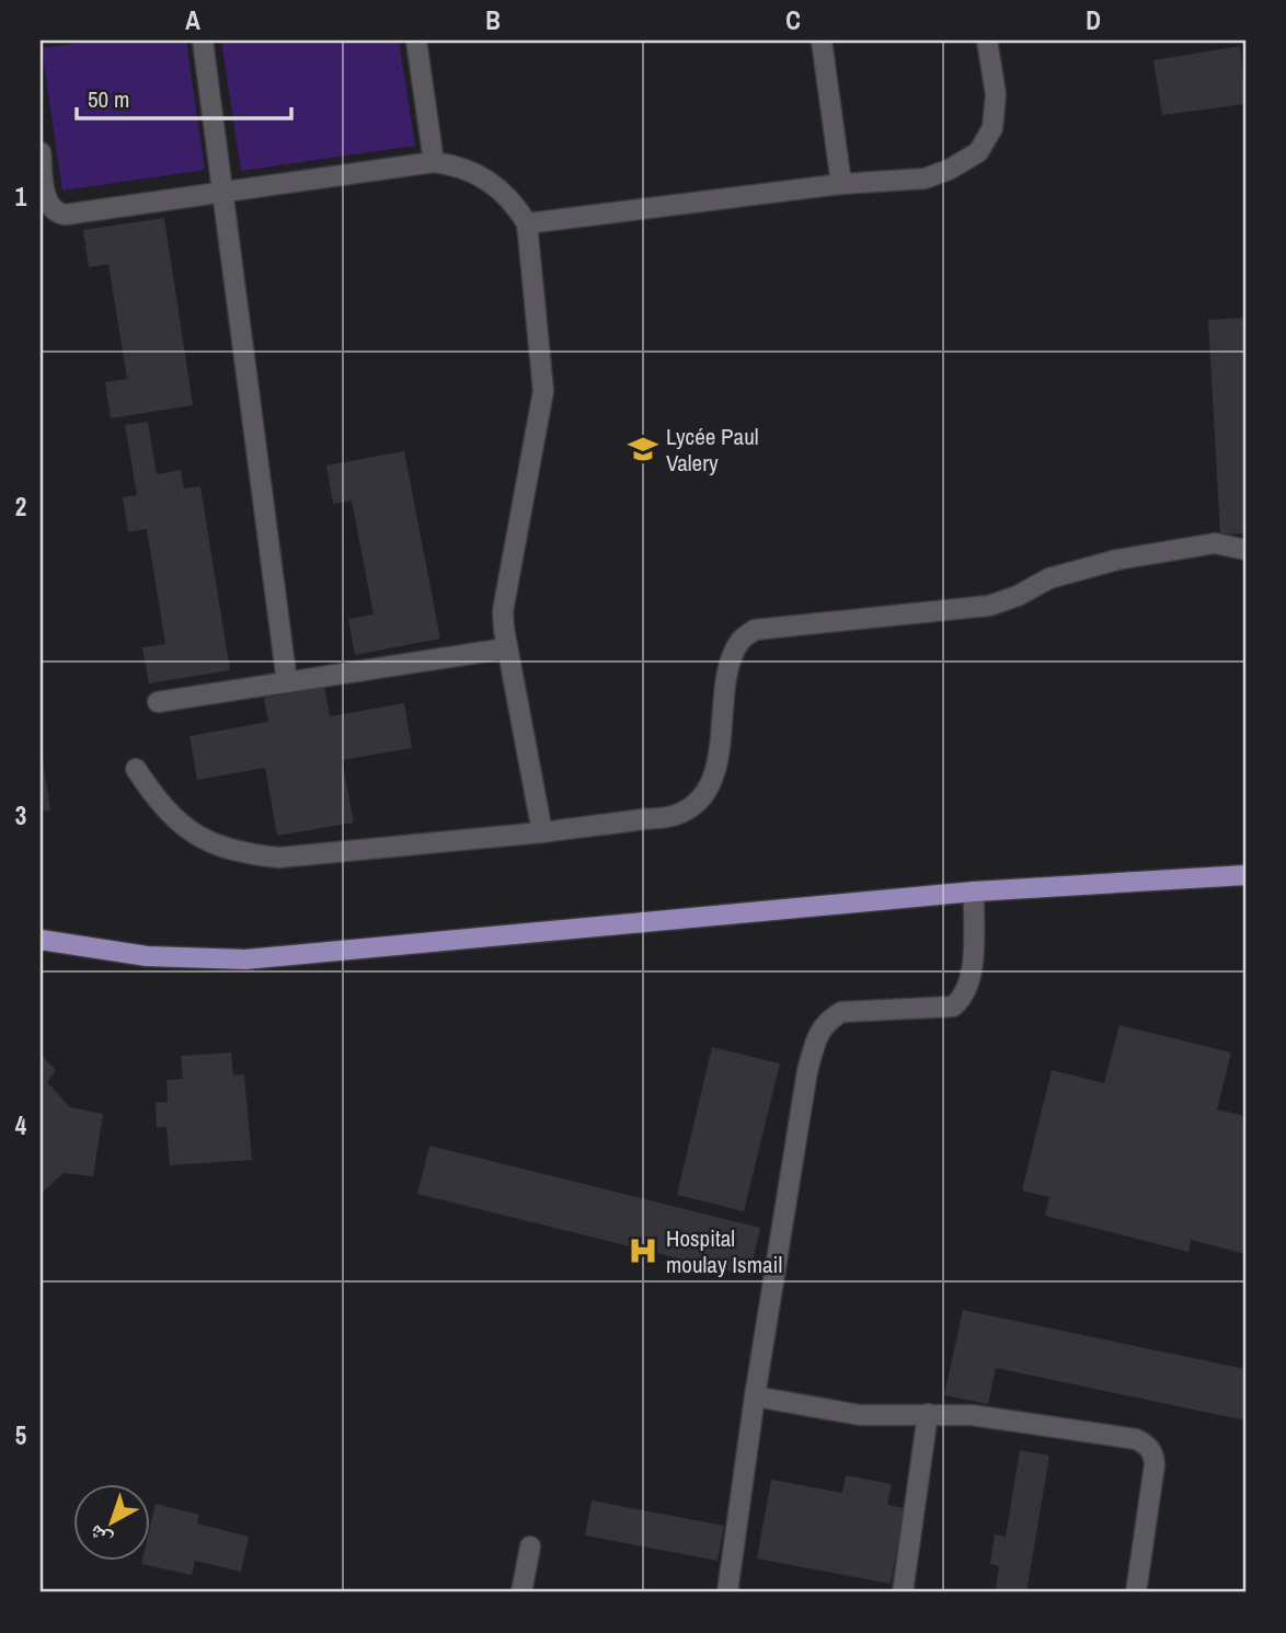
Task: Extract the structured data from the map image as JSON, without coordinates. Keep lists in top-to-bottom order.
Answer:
{
  "places": {
    "school or university": ["Lycée Paul Valery"],
    "hospital": ["Hospital moulay Ismail"]
  },
  "scale_bar": "50 m",
  "north": "bottom left",
  "grid": {
    "columns": [
      "A",
      "B",
      "C",
      "D"
    ],
    "rows": [
      "1",
      "2",
      "3",
      "4",
      "5"
    ]
  }
}
